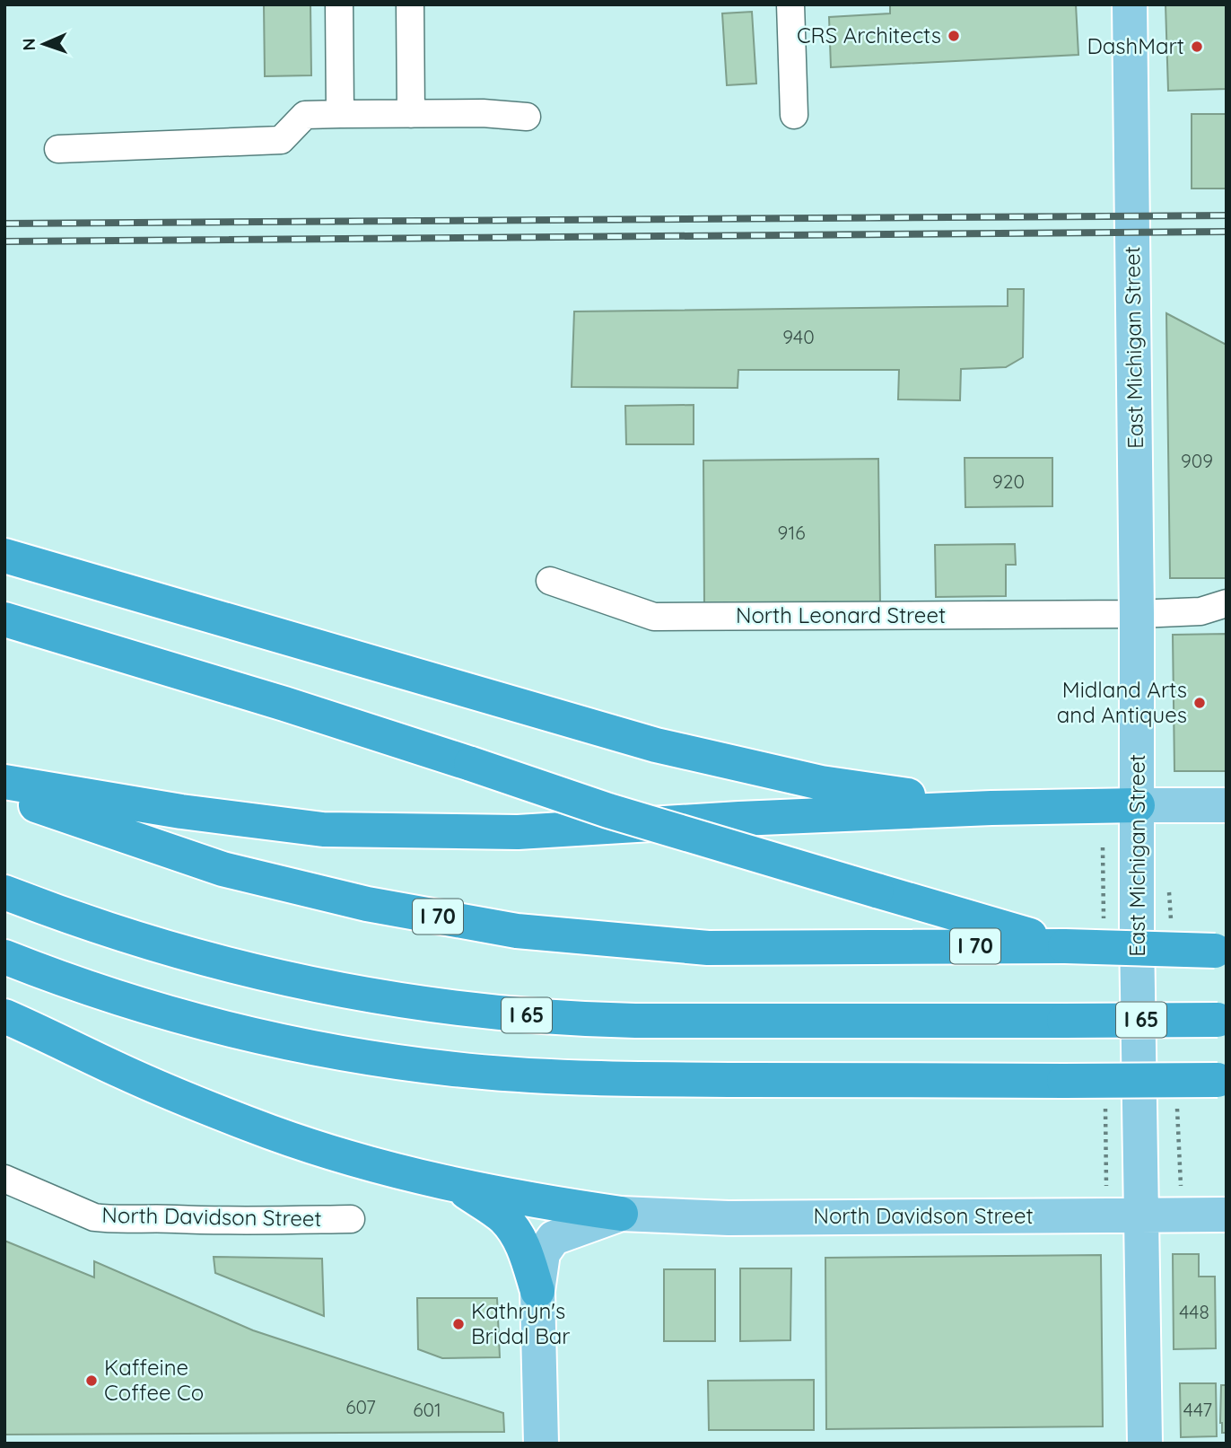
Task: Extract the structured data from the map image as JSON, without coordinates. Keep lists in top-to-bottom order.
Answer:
{
  "streets": {
    "highway": ["I 70", "I 65"],
    "main road": ["East Michigan Street", "North Davidson Street"],
    "street": ["North Leonard Street"]
  },
  "crossings": [
    ["East Michigan Street", "North Leonard Street"],
    ["East Michigan Street", "North Davidson Street"]
  ],
  "places": [
    "CRS Architects",
    "DashMart",
    "Midland Arts and Antiques",
    "Kathryn's Bridal Bar",
    "Kaffeine Coffee Co"
  ],
  "house_numbers": [
    "940",
    "909",
    "920",
    "916",
    "448",
    "607",
    "601",
    "447"
  ],
  "north": "left"
}
